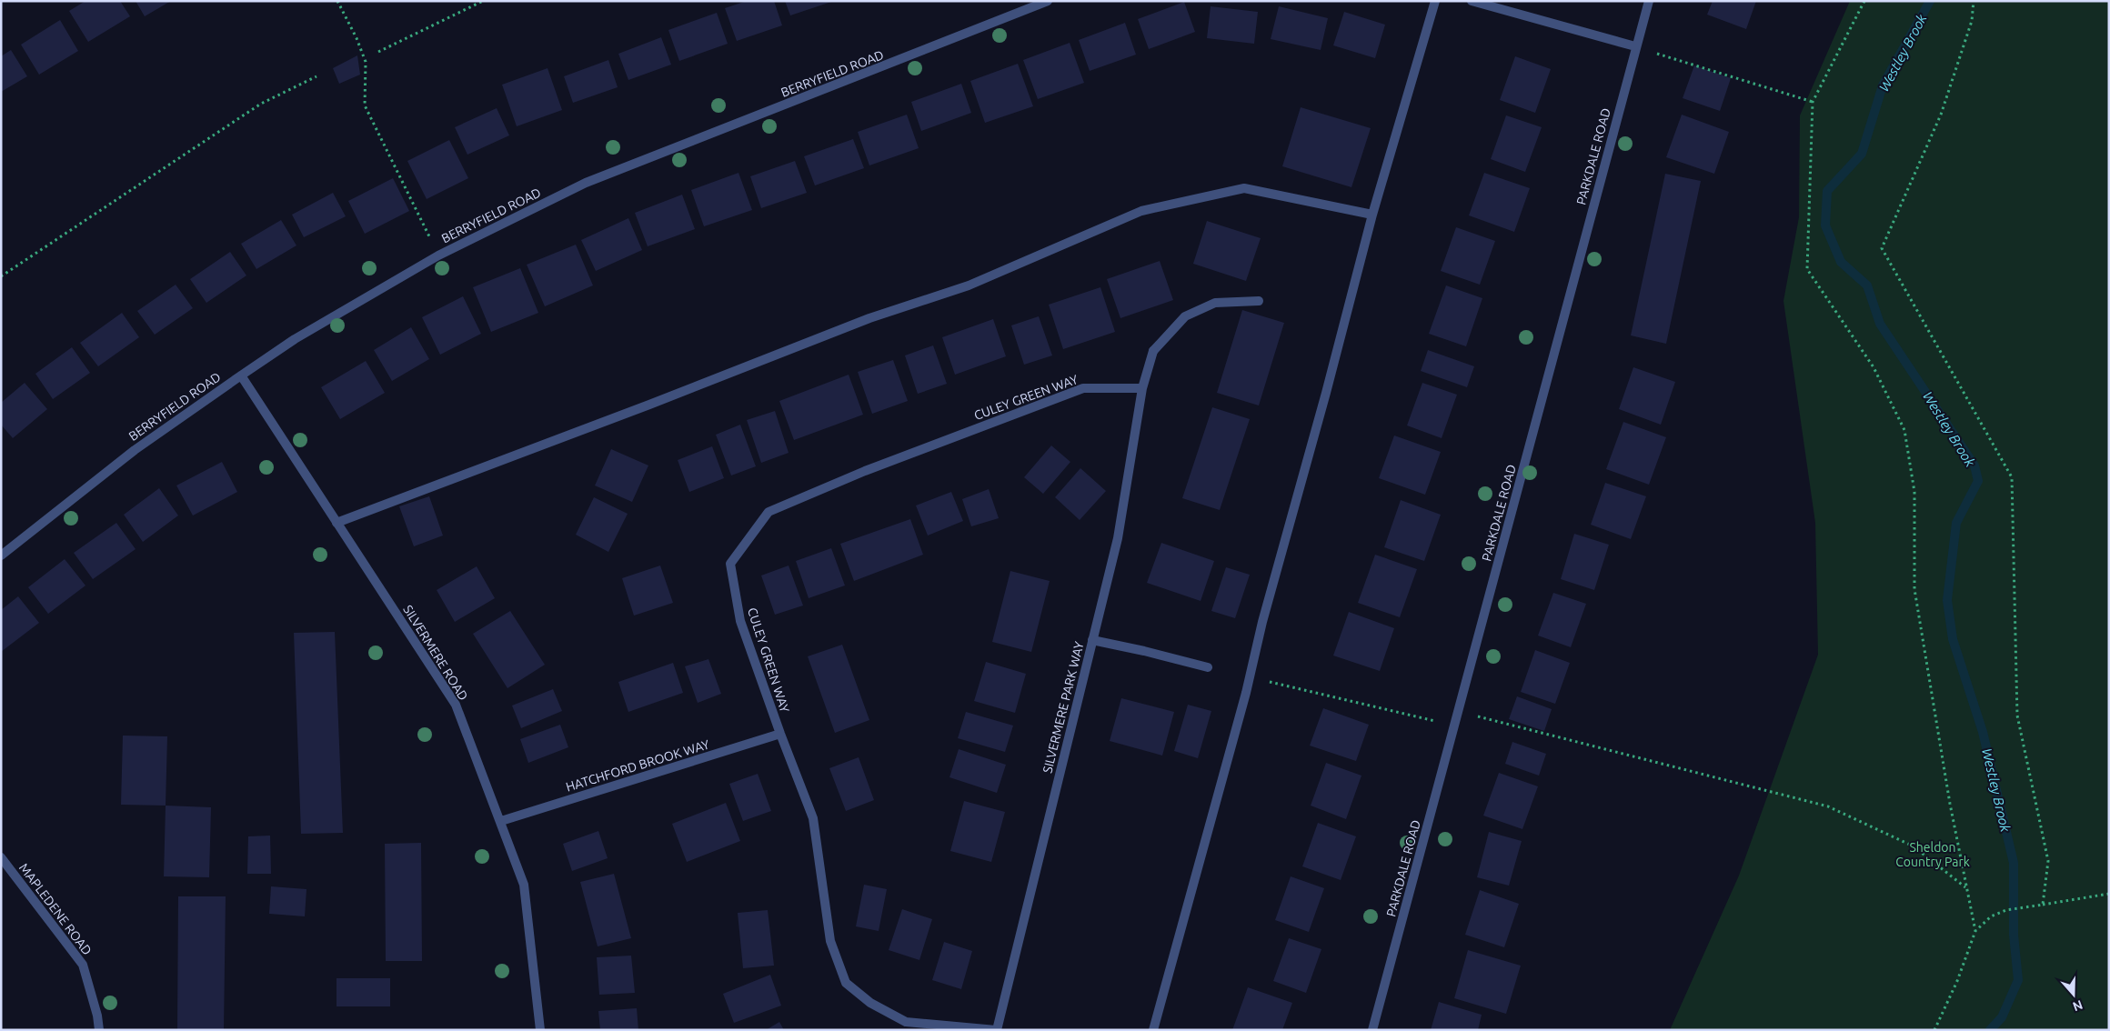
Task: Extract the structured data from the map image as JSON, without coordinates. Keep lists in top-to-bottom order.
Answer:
{
  "streets": {
    "street": [
      "BERRYFIELD ROAD",
      "PARKDALE ROAD",
      "CULEY GREEN WAY",
      "SILVERMERE ROAD",
      "SILVERMERE PARK WAY",
      "HATCHFORD BROOK WAY",
      "MAPLEDENE ROAD"
    ]
  },
  "crossings": [
    ["BERRYFIELD ROAD", "SILVERMERE ROAD"],
    ["CULEY GREEN WAY", "SILVERMERE PARK WAY"],
    ["CULEY GREEN WAY", "HATCHFORD BROOK WAY"],
    ["SILVERMERE ROAD", "HATCHFORD BROOK WAY"]
  ],
  "water": ["Westley Brook"],
  "parks": ["Sheldon Country Park"],
  "north": "bottom"
}
